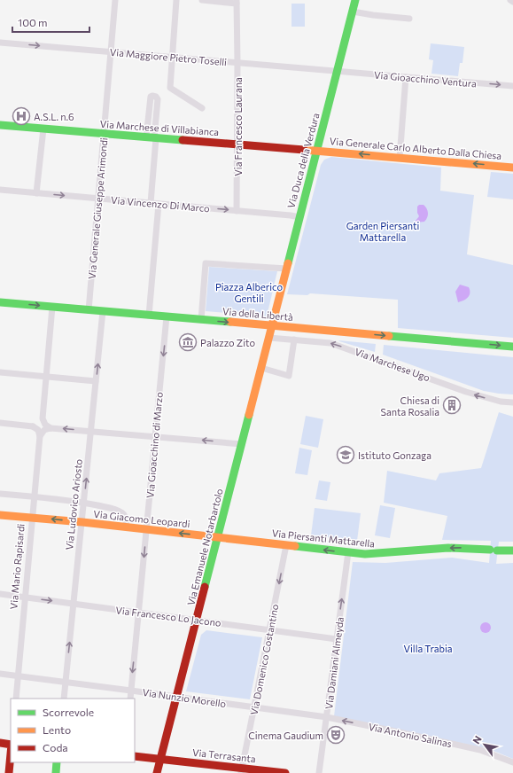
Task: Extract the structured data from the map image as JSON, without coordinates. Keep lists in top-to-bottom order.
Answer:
{
  "streets": {
    "street": [
      "Via Maggiore Pietro Toselli",
      "Via Gioacchino Ventura",
      "Via Francesco Laurana",
      "Via Marchese di Villabianca",
      "Via Generale Carlo Alberto Dalla Chiesa",
      "Via Duca della Verdura",
      "Via Vincenzo Di Marco",
      "Via Generale Giuseppe Arimondi",
      "Via della Libertà",
      "Via Marchese Ugo",
      "Via Gioacchino di Marzo",
      "Via Ludovico Ariosto",
      "Via Giacomo Leopardi",
      "Via Piersanti Mattarella",
      "Via Emanuele Notarbartolo",
      "Via Mario Rapisardi",
      "Via Francesco Lo Jacono",
      "Via Domenico Costantino",
      "Via Damiani Almeyda",
      "Via Nunzio Morello",
      "Via Antonio Salinas",
      "Via Terrasanta"
    ]
  },
  "crossings": [
    ["Via Maggiore Pietro Toselli", "Via Gioacchino Ventura"],
    ["Via Maggiore Pietro Toselli", "Via Francesco Laurana"],
    ["Via Maggiore Pietro Toselli", "Via Duca della Verdura"],
    ["Via Maggiore Pietro Toselli", "Via Generale Giuseppe Arimondi"],
    ["Via Gioacchino Ventura", "Via Duca della Verdura"],
    ["Via Francesco Laurana", "Via Marchese di Villabianca"],
    ["Via Francesco Laurana", "Via Vincenzo Di Marco"],
    ["Via Marchese di Villabianca", "Via Generale Carlo Alberto Dalla Chiesa"],
    ["Via Marchese di Villabianca", "Via Duca della Verdura"],
    ["Via Marchese di Villabianca", "Via Generale Giuseppe Arimondi"],
    ["Via Generale Carlo Alberto Dalla Chiesa", "Via Duca della Verdura"],
    ["Via Duca della Verdura", "Via Vincenzo Di Marco"],
    ["Via Duca della Verdura", "Via della Libertà"],
    ["Via Duca della Verdura", "Via Emanuele Notarbartolo"],
    ["Via Vincenzo Di Marco", "Via Generale Giuseppe Arimondi"],
    ["Via Generale Giuseppe Arimondi", "Via della Libertà"],
    ["Via della Libertà", "Via Gioacchino di Marzo"],
    ["Via della Libertà", "Via Ludovico Ariosto"],
    ["Via della Libertà", "Via Emanuele Notarbartolo"],
    ["Via Marchese Ugo", "Via Emanuele Notarbartolo"],
    ["Via Gioacchino di Marzo", "Via Giacomo Leopardi"],
    ["Via Gioacchino di Marzo", "Via Francesco Lo Jacono"],
    ["Via Gioacchino di Marzo", "Via Nunzio Morello"],
    ["Via Ludovico Ariosto", "Via Giacomo Leopardi"],
    ["Via Ludovico Ariosto", "Via Francesco Lo Jacono"],
    ["Via Ludovico Ariosto", "Via Nunzio Morello"],
    ["Via Giacomo Leopardi", "Via Piersanti Mattarella"],
    ["Via Giacomo Leopardi", "Via Emanuele Notarbartolo"],
    ["Via Giacomo Leopardi", "Via Mario Rapisardi"],
    ["Via Piersanti Mattarella", "Via Emanuele Notarbartolo"],
    ["Via Piersanti Mattarella", "Via Domenico Costantino"],
    ["Via Piersanti Mattarella", "Via Damiani Almeyda"],
    ["Via Emanuele Notarbartolo", "Via Francesco Lo Jacono"],
    ["Via Emanuele Notarbartolo", "Via Nunzio Morello"],
    ["Via Emanuele Notarbartolo", "Via Terrasanta"],
    ["Via Mario Rapisardi", "Via Francesco Lo Jacono"],
    ["Via Mario Rapisardi", "Via Nunzio Morello"],
    ["Via Francesco Lo Jacono", "Via Domenico Costantino"],
    ["Via Francesco Lo Jacono", "Via Damiani Almeyda"],
    ["Via Domenico Costantino", "Via Nunzio Morello"],
    ["Via Domenico Costantino", "Via Terrasanta"],
    ["Via Damiani Almeyda", "Via Nunzio Morello"],
    ["Via Damiani Almeyda", "Via Antonio Salinas"],
    ["Via Nunzio Morello", "Via Antonio Salinas"]
  ],
  "one_way": [
    "Via Gioacchino Ventura",
    "Via Generale Carlo Alberto Dalla Chiesa",
    "Via Vincenzo Di Marco",
    "Via della Libertà",
    "Via Marchese Ugo",
    "Via Gioacchino di Marzo",
    "Via Piersanti Mattarella",
    "Via Domenico Costantino",
    "Via Damiani Almeyda",
    "Via Antonio Salinas"
  ],
  "parks": ["Garden Piersanti Mattarella", "Piazza Alberico Gentili", "Villa Trabia"],
  "places": {
    "hospital": ["A.S.L. n.6"],
    "museum": ["Palazzo Zito"],
    "building": ["Chiesa di Santa Rosalia"],
    "school or university": ["Istituto Gonzaga"],
    "theatre": ["Cinema Gaudium"]
  },
  "legend": ["Scorrevole", "Lento", "Coda"],
  "scale_bar": "100 m",
  "north": "top left"
}
